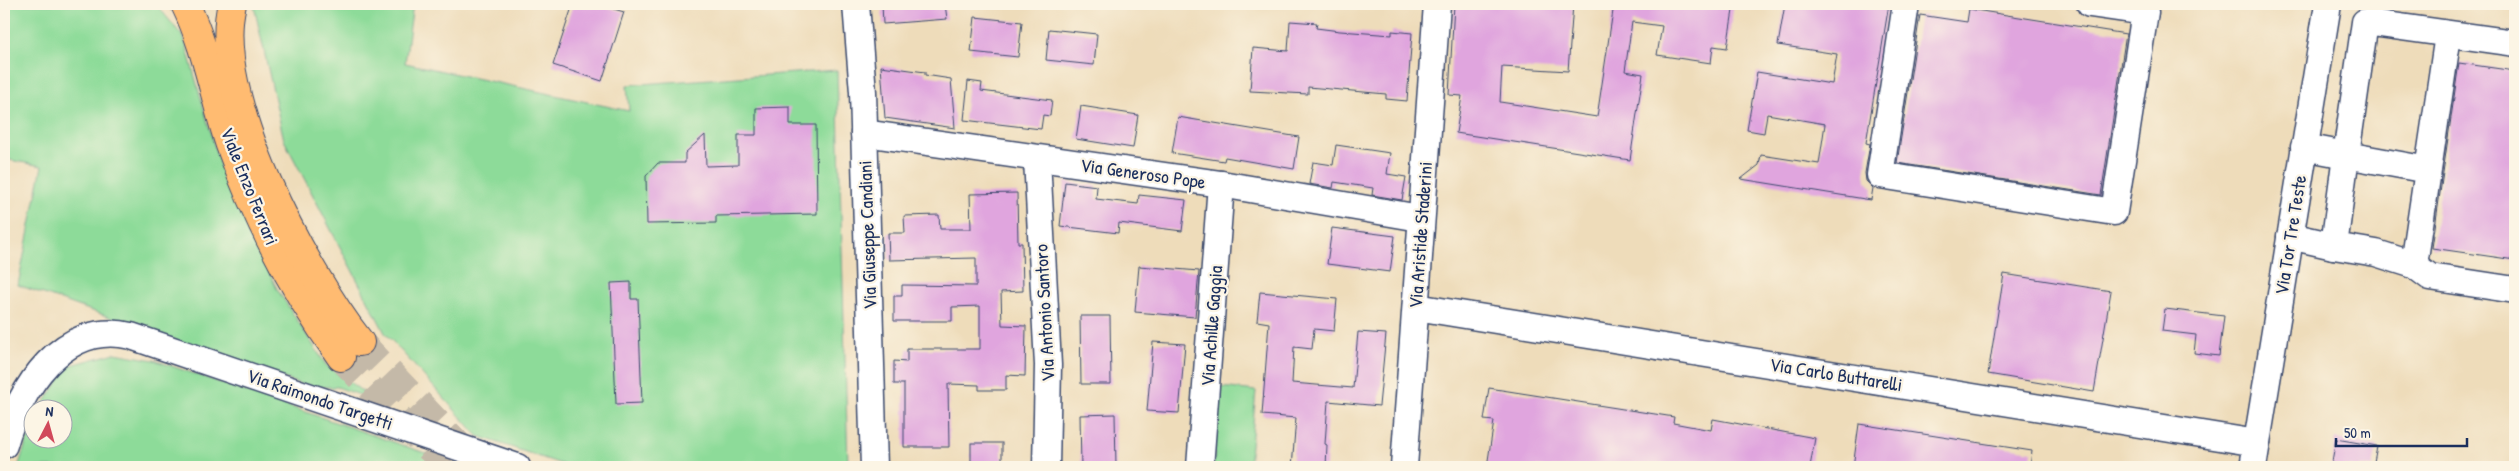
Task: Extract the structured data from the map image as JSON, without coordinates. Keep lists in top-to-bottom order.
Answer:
{
  "streets": {
    "main road": ["Viale Enzo Ferrari"],
    "street": [
      "Via Generoso Pope",
      "Via Giuseppe Candiani",
      "Via Aristide Staderini",
      "Via Tor Tre Teste",
      "Via Antonio Santoro",
      "Via Achille Gaggia",
      "Via Carlo Buttarelli",
      "Via Raimondo Targetti"
    ]
  },
  "crossings": [
    ["Via Generoso Pope", "Via Giuseppe Candiani"],
    ["Via Generoso Pope", "Via Aristide Staderini"],
    ["Via Generoso Pope", "Via Antonio Santoro"],
    ["Via Generoso Pope", "Via Achille Gaggia"],
    ["Via Aristide Staderini", "Via Carlo Buttarelli"],
    ["Via Tor Tre Teste", "Via Carlo Buttarelli"]
  ],
  "scale_bar": "50 m",
  "north": "top"
}
